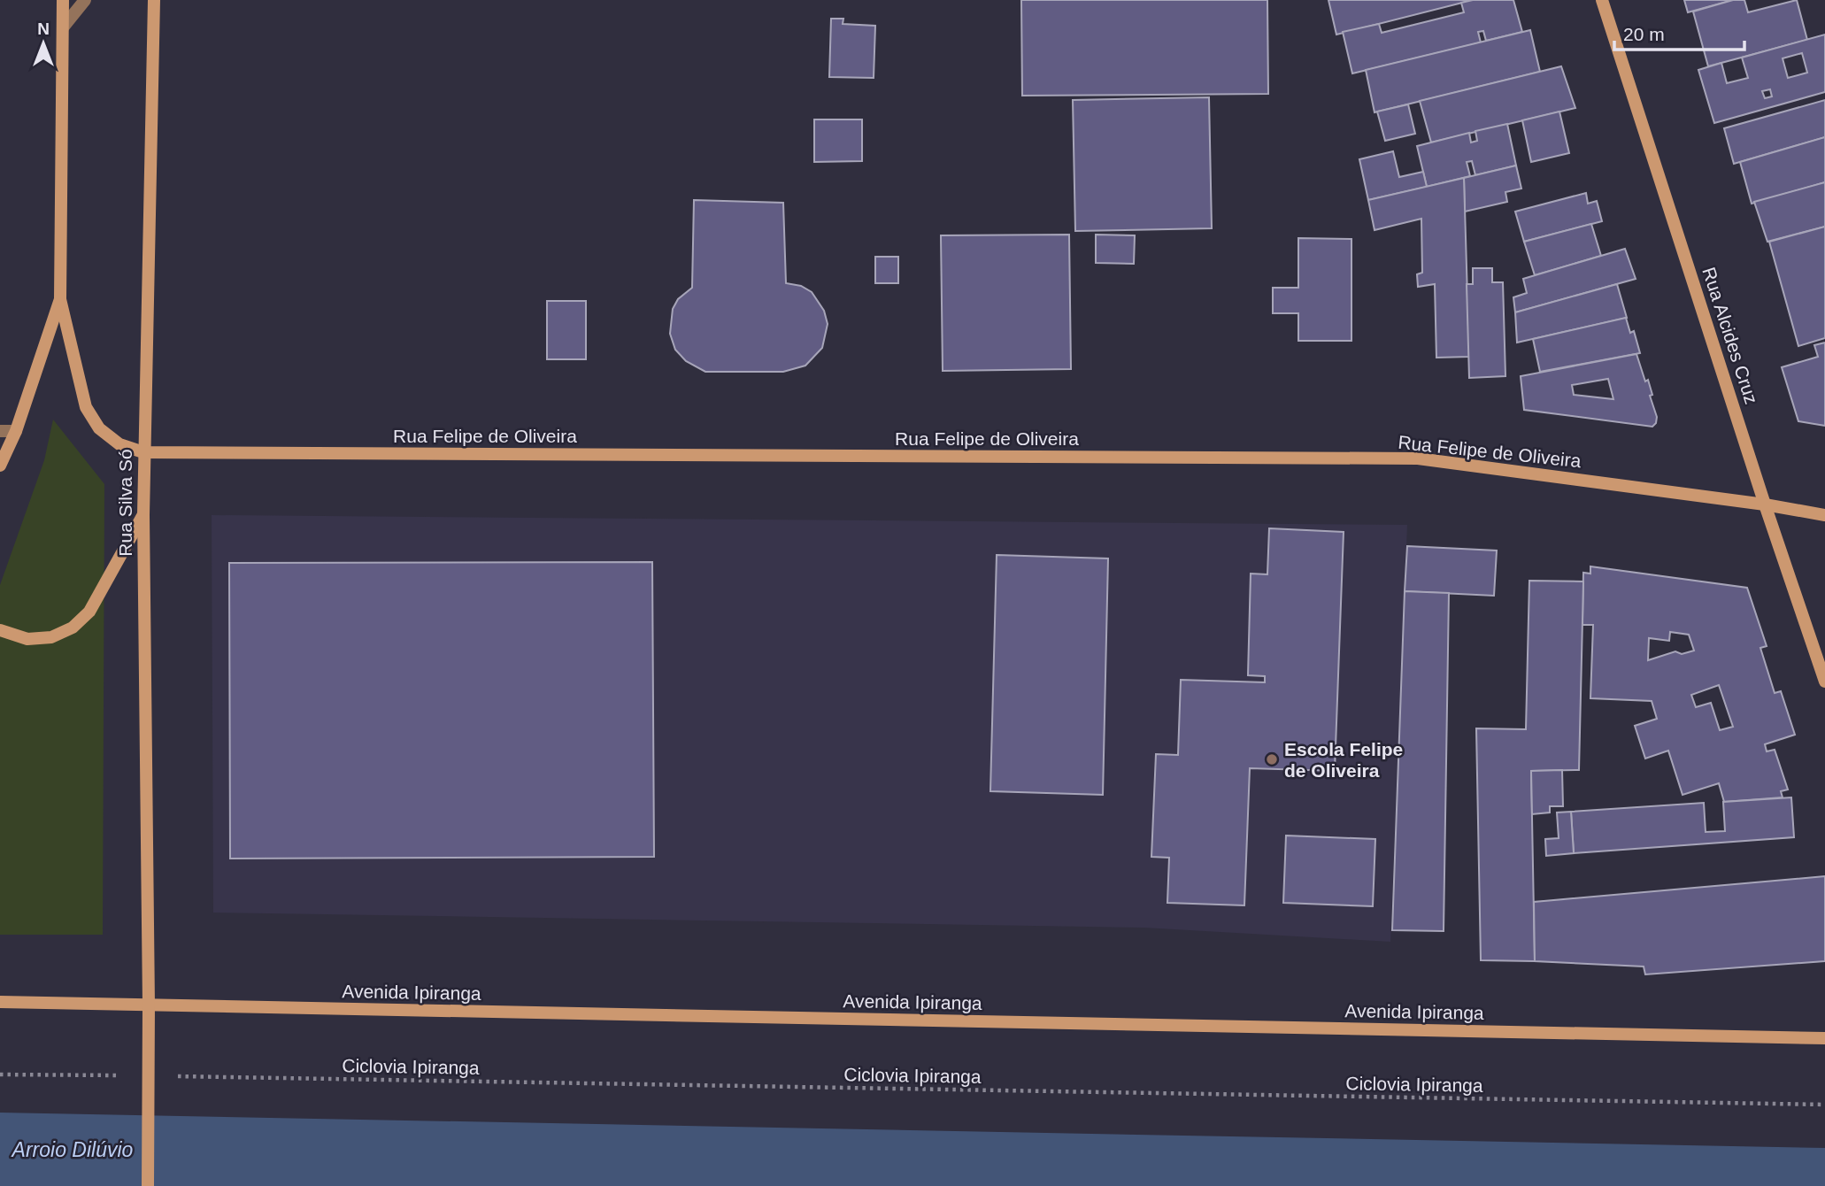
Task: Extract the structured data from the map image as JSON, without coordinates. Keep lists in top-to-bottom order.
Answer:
{
  "streets": {
    "main road": [
      "Rua Alcides Cruz",
      "Rua Felipe de Oliveira",
      "Rua Silva Só",
      "Avenida Ipiranga"
    ],
    "path": ["Ciclovia Ipiranga"]
  },
  "crossings": [
    ["Rua Alcides Cruz", "Rua Felipe de Oliveira"],
    ["Rua Felipe de Oliveira", "Rua Silva Só"],
    ["Rua Silva Só", "Avenida Ipiranga"],
    ["Rua Silva Só", "Ciclovia Ipiranga"]
  ],
  "water": ["Arroio Dilúvio"],
  "places": ["Escola Felipe de Oliveira"],
  "scale_bar": "20 m",
  "north": "top"
}
